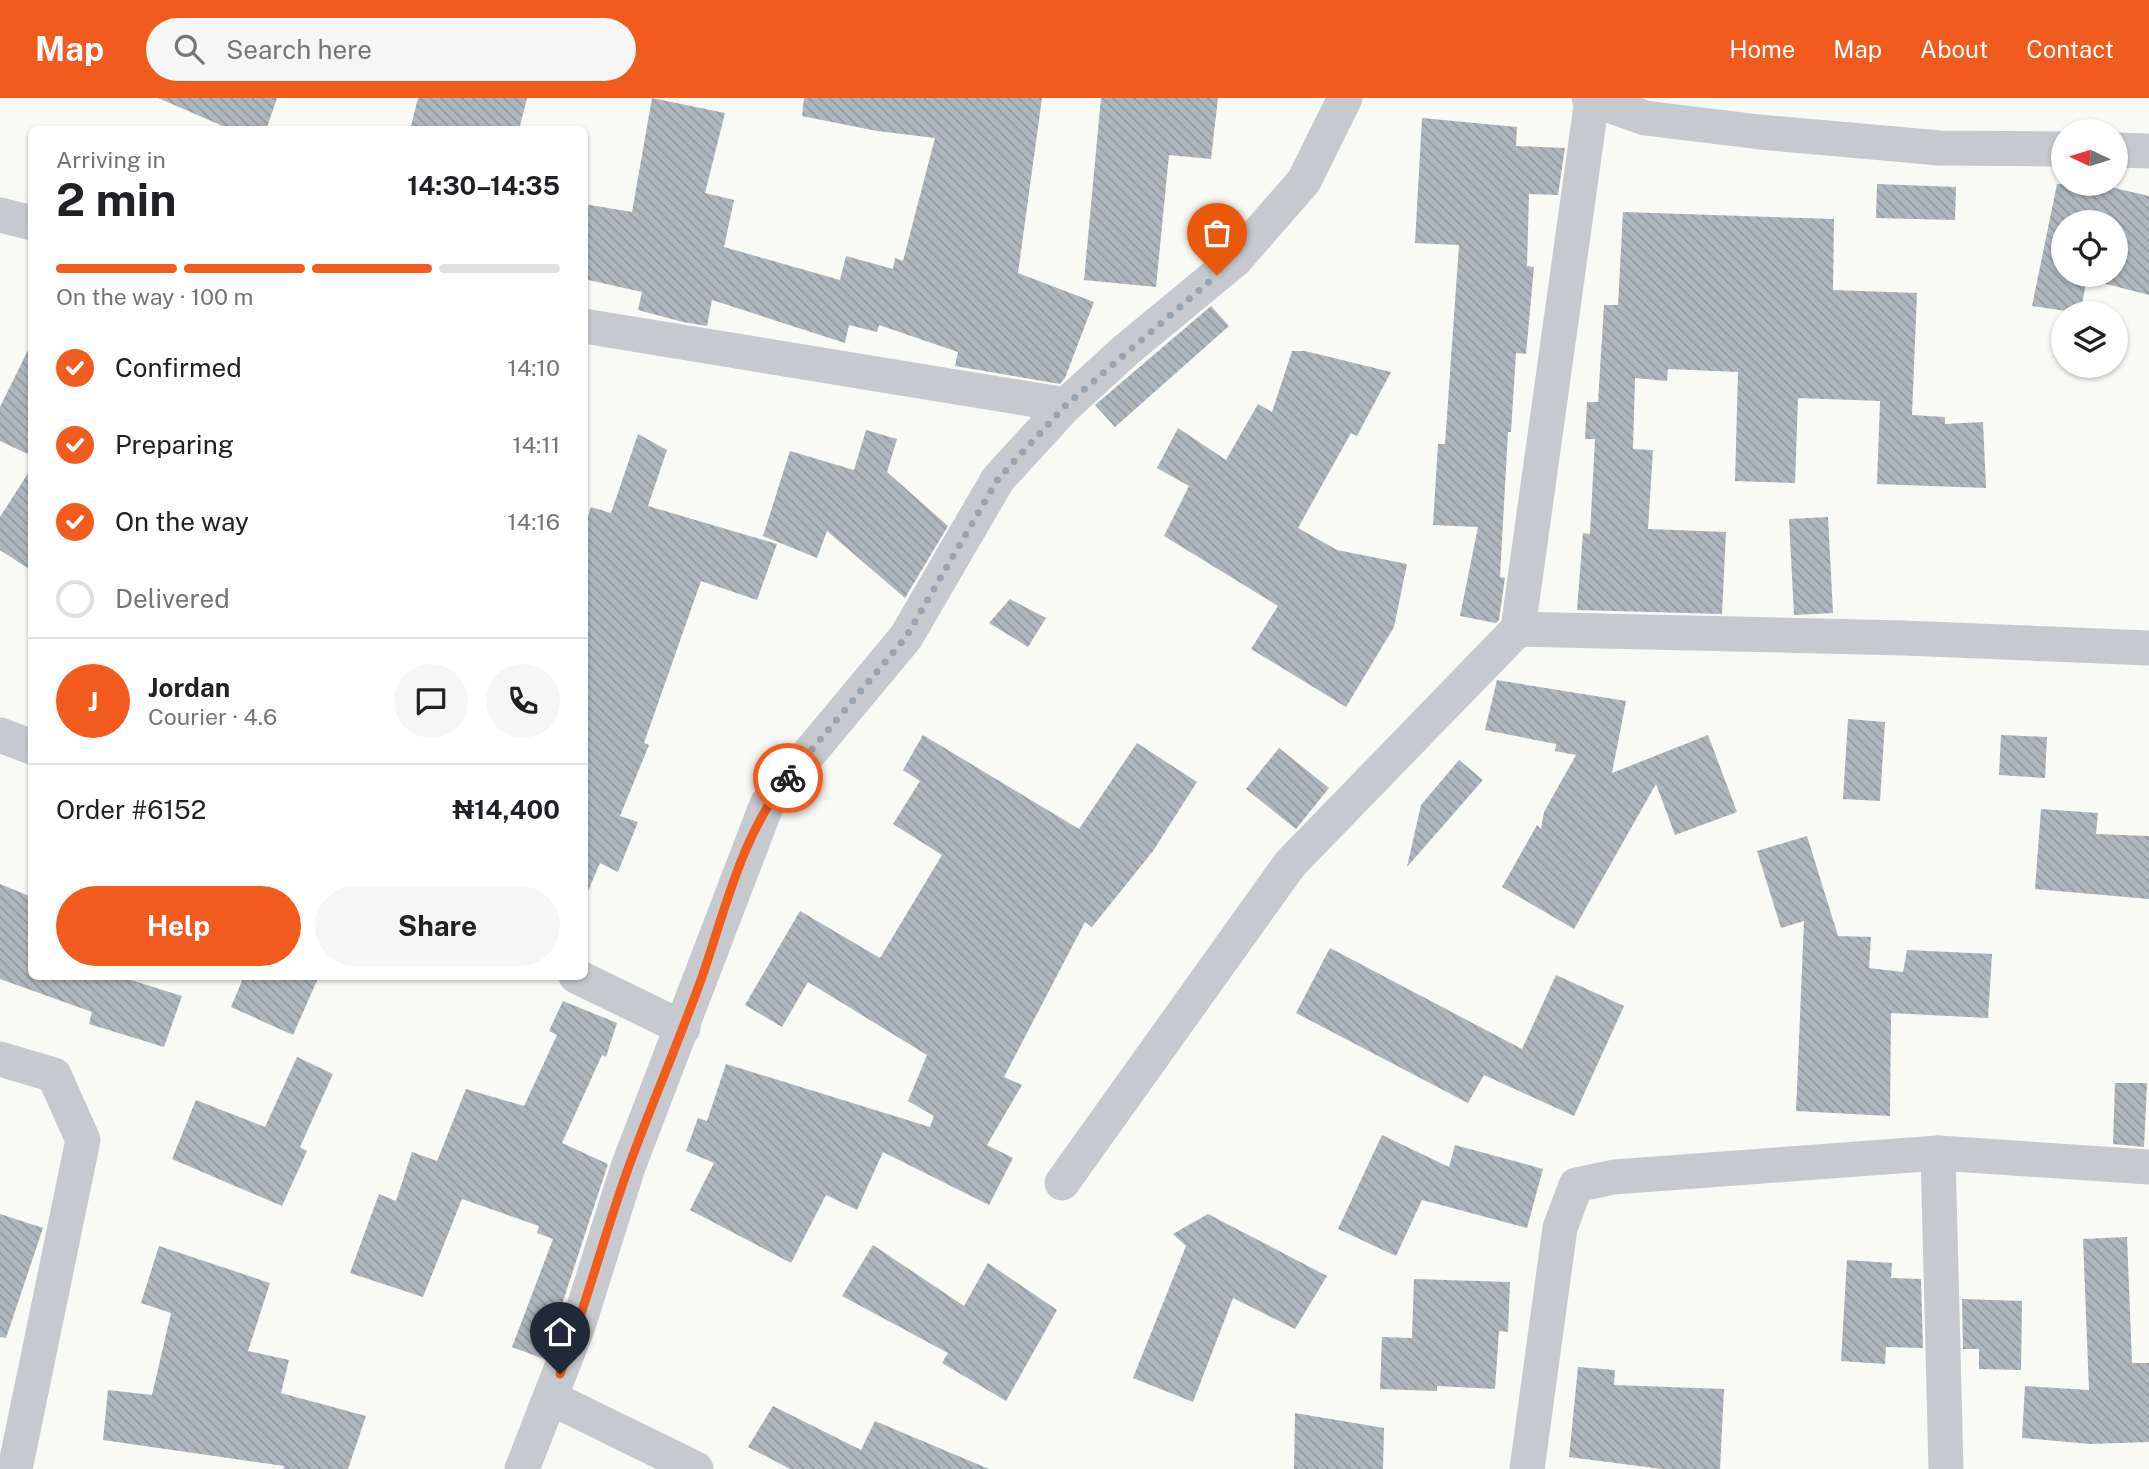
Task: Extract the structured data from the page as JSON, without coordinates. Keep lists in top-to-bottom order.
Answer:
{
  "north": "left",
  "page": {
    "header": "Map",
    "search": "Search here",
    "nav": [
      "Home",
      "Map",
      "About",
      "Contact"
    ],
    "heading": ["2 min", "Arriving in", "14:30–14:35"],
    "panel": [
      "Jordan",
      "Courier · 4.6",
      "Order #6152",
      "₦14,400"
    ],
    "bar": "On the way · 100 m",
    "list": [
      ["Confirmed", "14:10"],
      ["Preparing", "14:11"],
      ["On the way", "14:16"],
      "Delivered"
    ],
    "round": "J",
    "buttons": ["Help", "Share"]
  }
}
